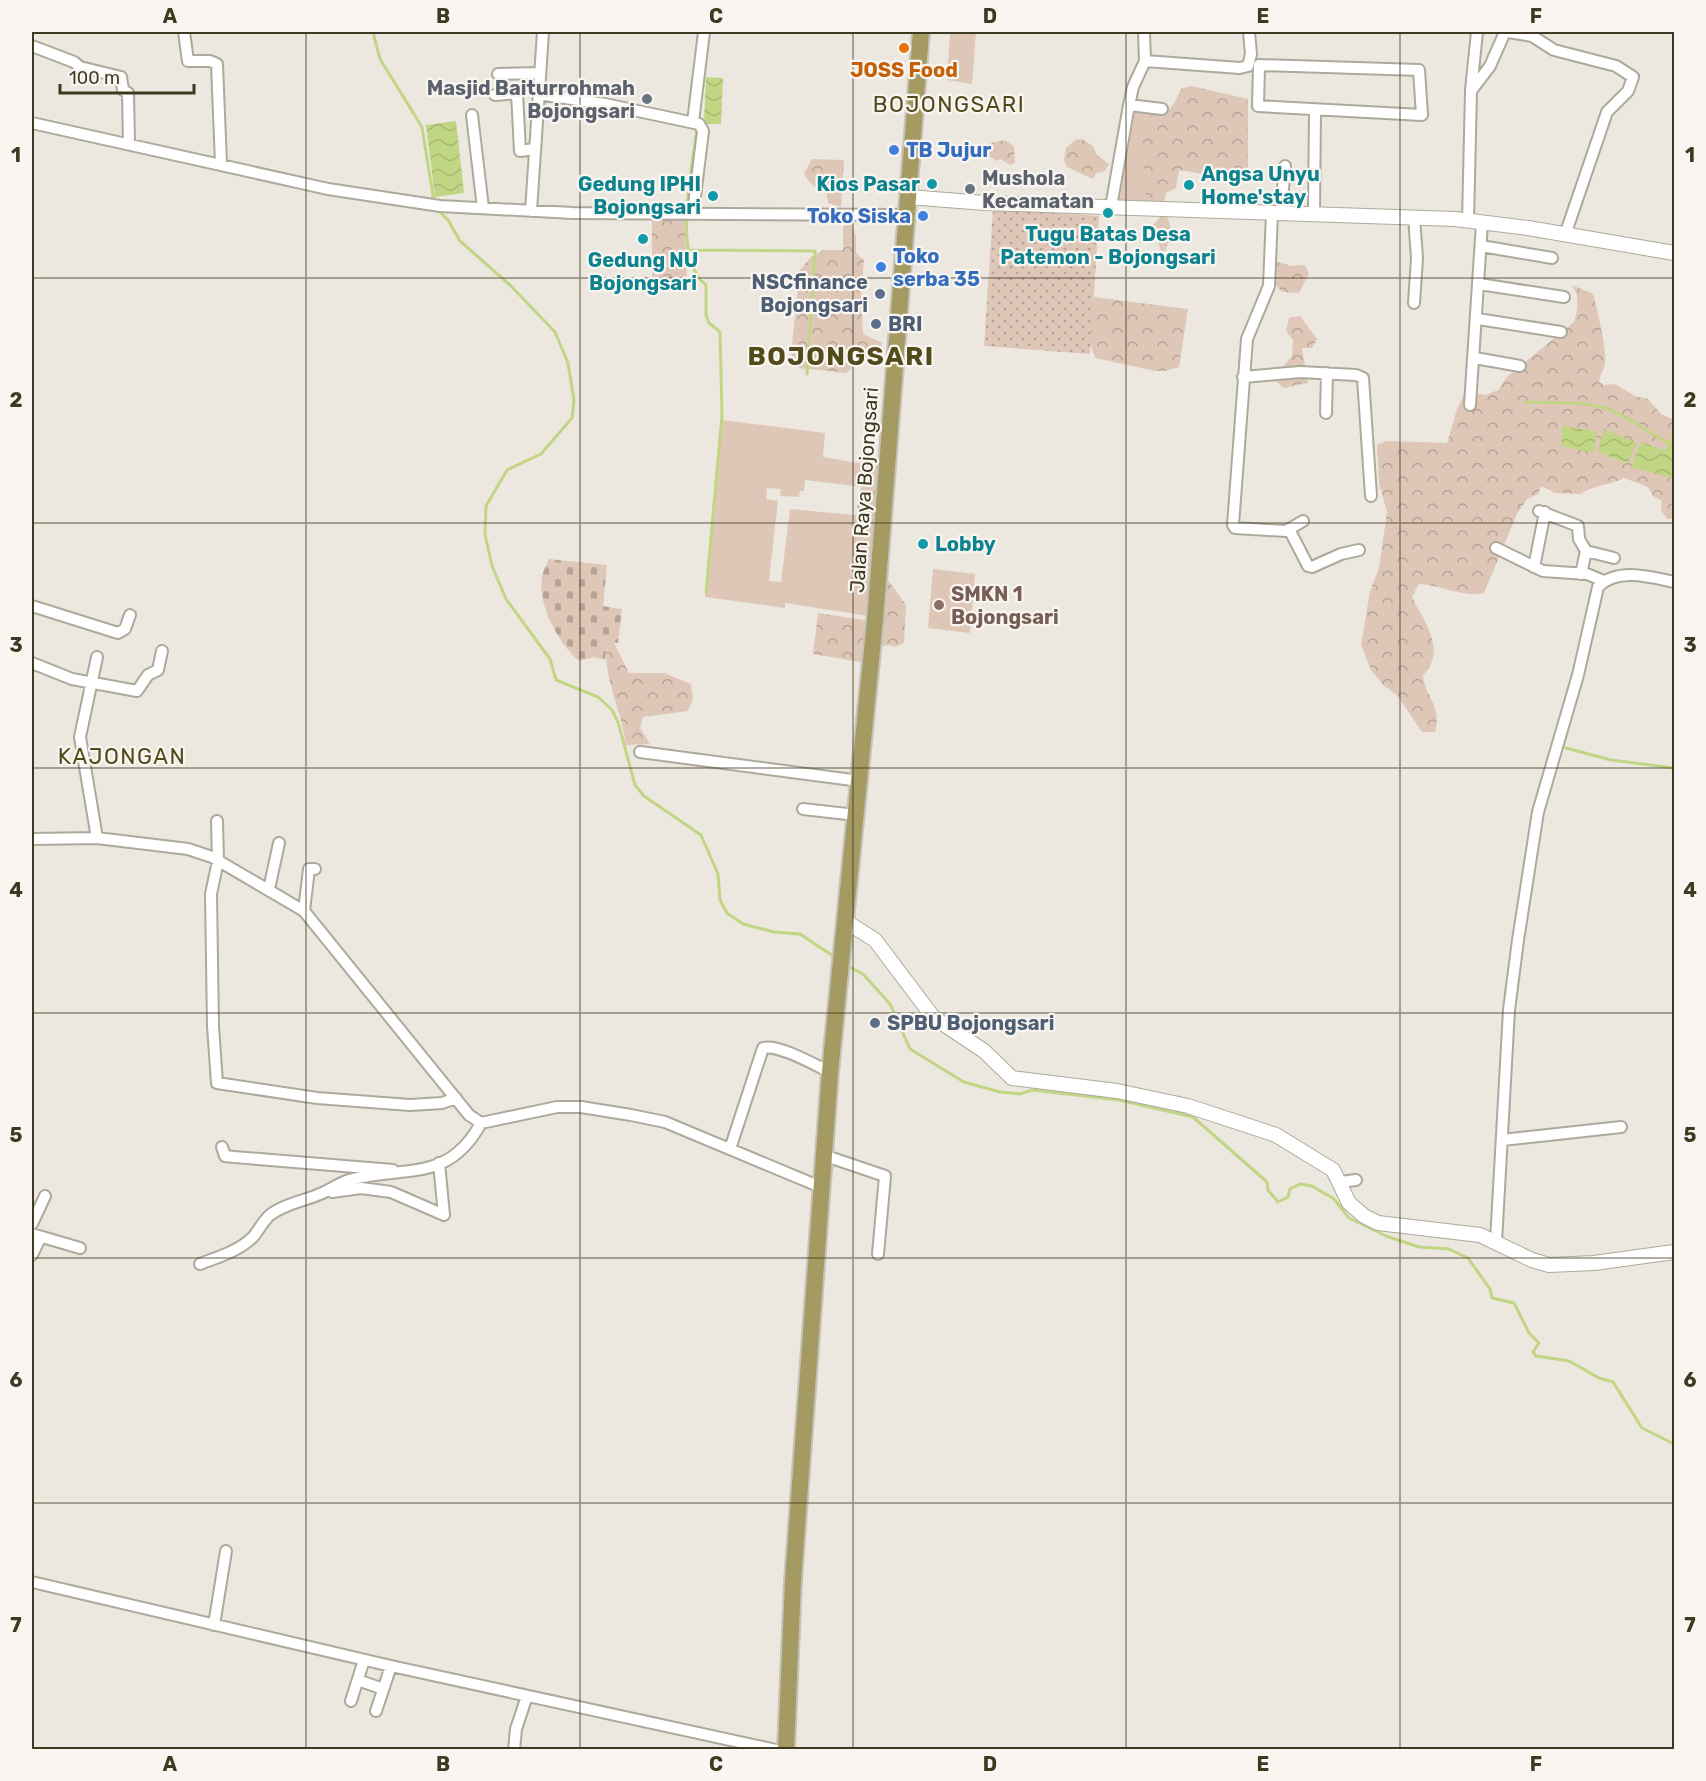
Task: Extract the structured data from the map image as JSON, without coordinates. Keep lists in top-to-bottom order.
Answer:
{
  "streets": {
    "main road": ["Jalan Raya Bojongsari"]
  },
  "districts": ["BOJONGSARI", "BOJONGSARI", "KAJONGAN"],
  "places": [
    "JOSS Food",
    "Masjid Baiturrohmah Bojongsari",
    "TB Jujur",
    "Kios Pasar",
    "Angsa Unyu Home'stay",
    "Mushola Kecamatan",
    "Gedung IPHI Bojongsari",
    "Tugu Batas Desa Patemon - Bojongsari",
    "Toko Siska",
    "Gedung NU Bojongsari",
    "Toko serba 35",
    "NSCfinance Bojongsari",
    "BRI",
    "Lobby",
    "SMKN 1 Bojongsari",
    "SPBU Bojongsari"
  ],
  "scale_bar": "100 m",
  "grid": {
    "columns": [
      "A",
      "B",
      "C",
      "D",
      "E",
      "F"
    ],
    "rows": [
      "1",
      "2",
      "3",
      "4",
      "5",
      "6",
      "7"
    ]
  }
}
